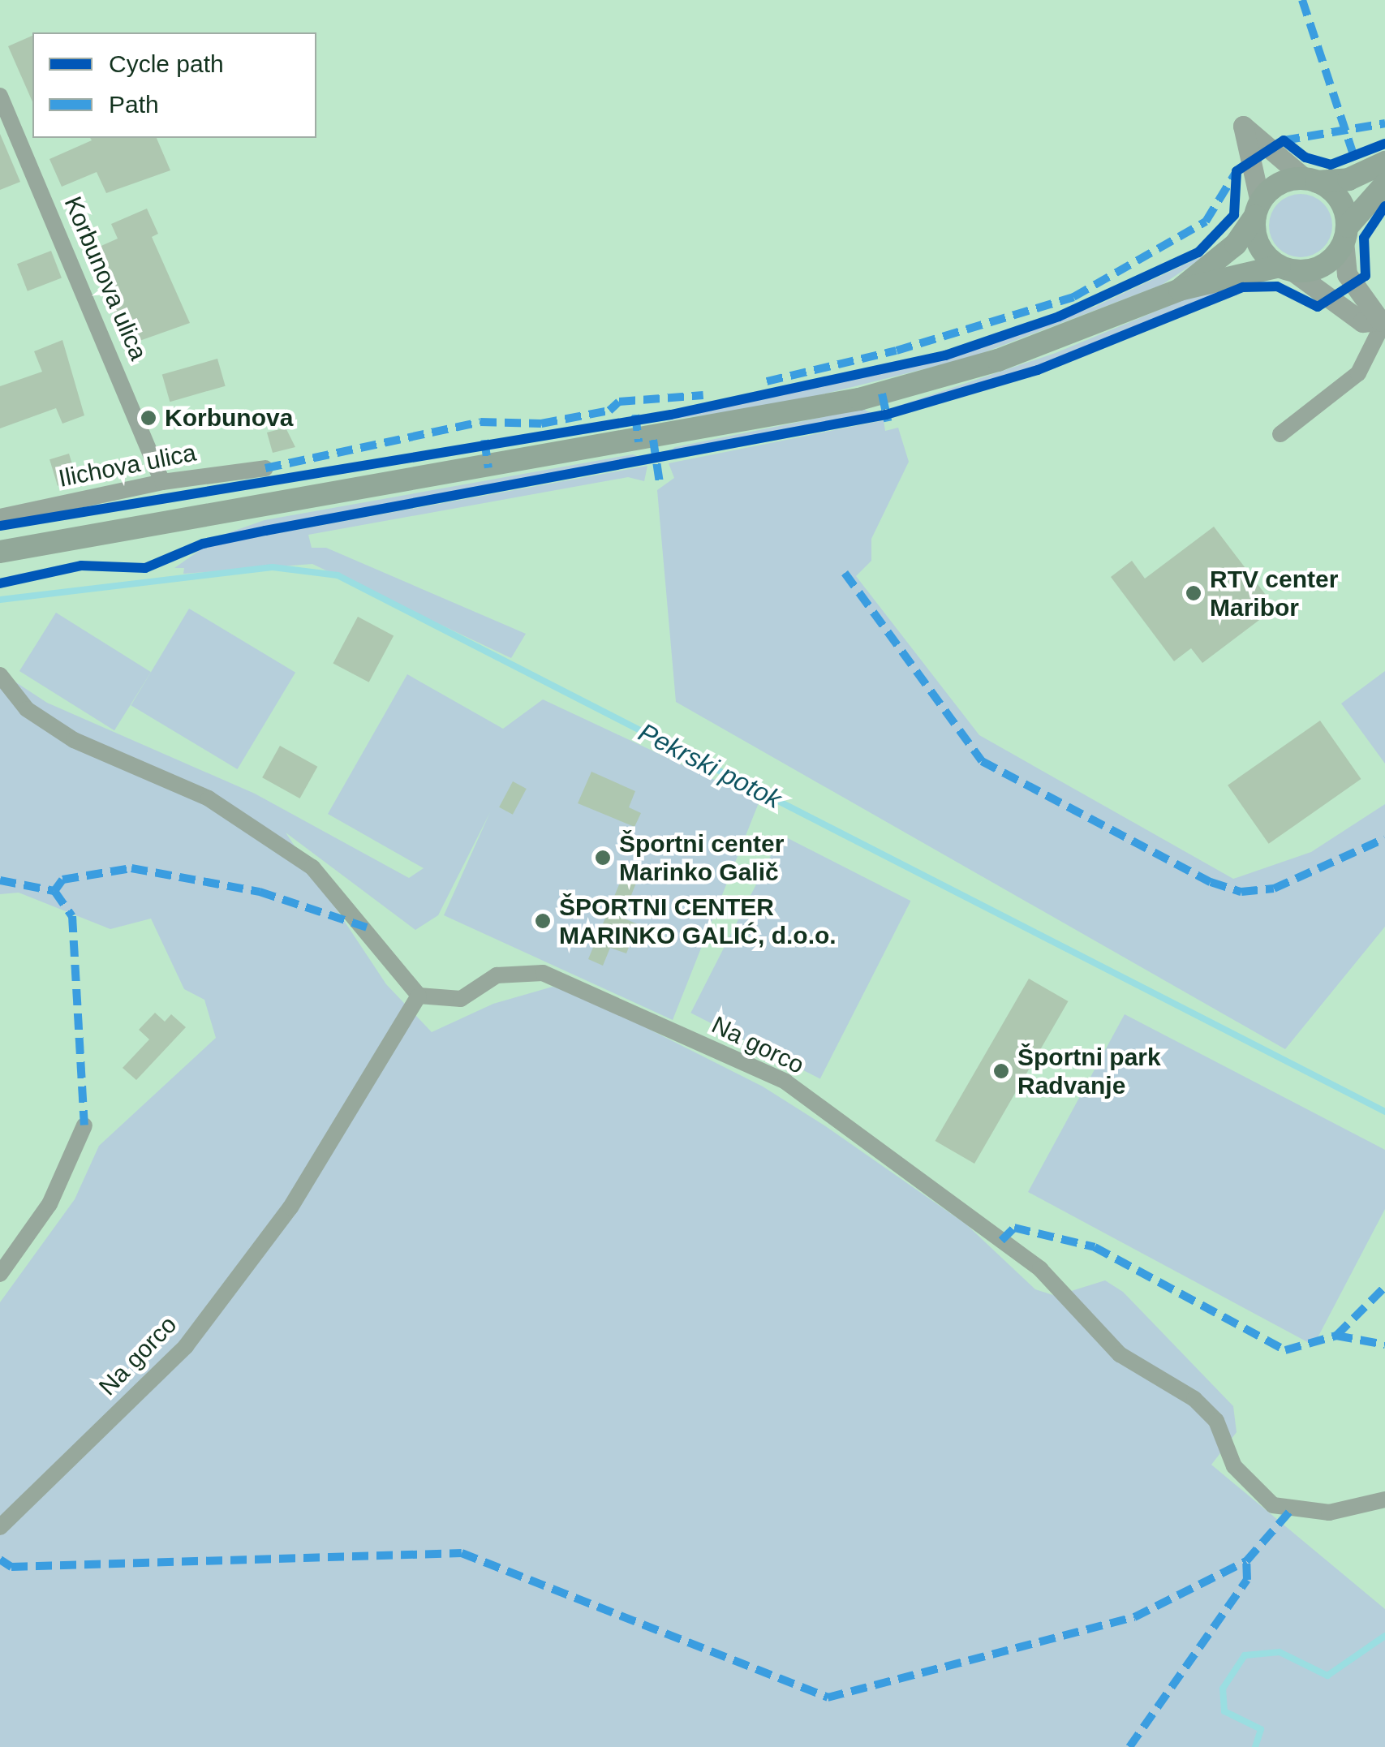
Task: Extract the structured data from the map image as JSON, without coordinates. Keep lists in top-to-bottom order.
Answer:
{
  "streets": {
    "street": ["Korbunova ulica", "Ilichova ulica", "Na gorco"]
  },
  "crossings": [
    ["Korbunova ulica", "Ilichova ulica"]
  ],
  "water": ["Pekrski potok"],
  "places": [
    "Korbunova",
    "RTV center Maribor",
    "Športni center Marinko Galič",
    "ŠPORTNI CENTER MARINKO GALIĆ, d.o.o.",
    "Športni park Radvanje"
  ],
  "legend": ["Cycle path", "Path"]
}
